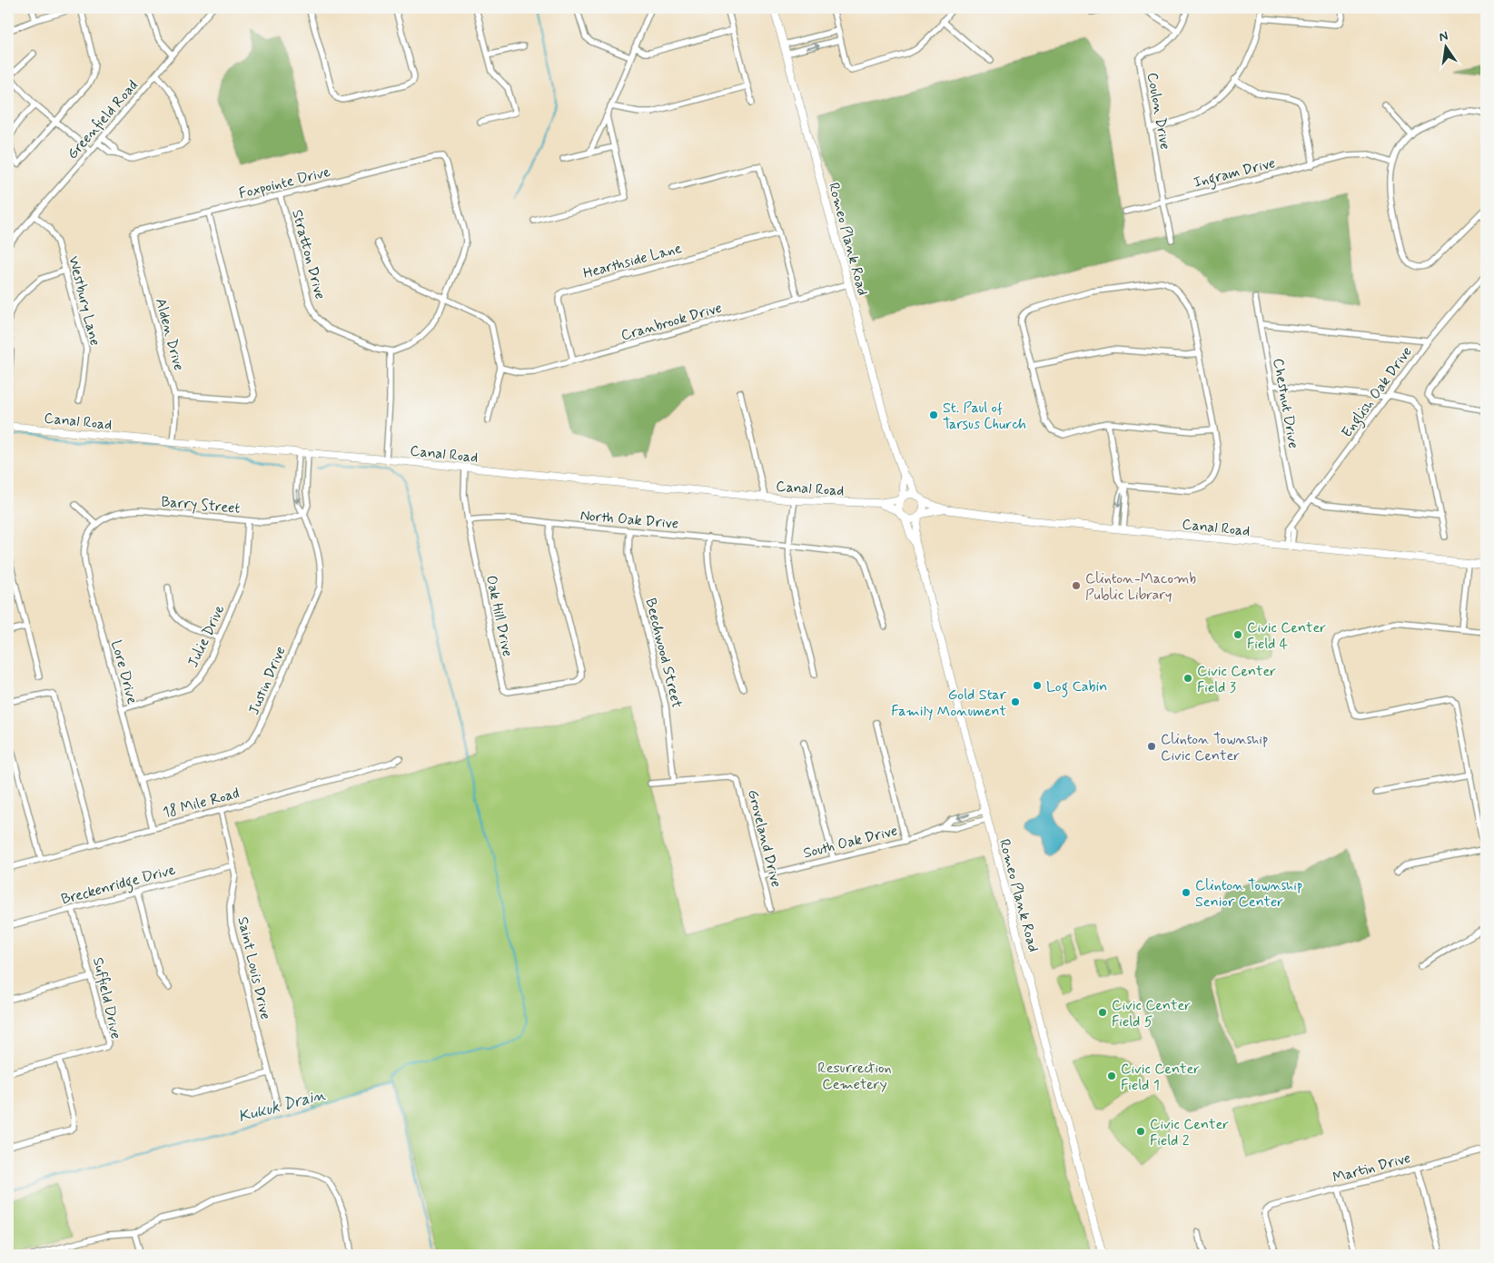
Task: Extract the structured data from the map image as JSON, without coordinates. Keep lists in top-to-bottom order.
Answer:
{
  "streets": {
    "street": [
      "Coulon Drive",
      "Greenfield Road",
      "Ingram Drive",
      "Foxpointe Drive",
      "Romeo Plank Road",
      "Stratton Drive",
      "Hearthside Lane",
      "Westbury Lane",
      "Cranbrook Drive",
      "Alden Drive",
      "English Oak Drive",
      "Chestnut Drive",
      "Canal Road",
      "Barry Street",
      "North Oak Drive",
      "Oak Hill Drive",
      "Julie Drive",
      "Beechwood Street",
      "Lore Drive",
      "Justin Drive",
      "18 Mile Road",
      "Groveland Drive",
      "South Oak Drive",
      "Breckenridge Drive",
      "Saint Louis Drive",
      "Suffield Drive",
      "Martin Drive"
    ]
  },
  "crossings": [
    ["Coulon Drive", "Ingram Drive"],
    ["Greenfield Road", "Westbury Lane"],
    ["Foxpointe Drive", "Stratton Drive"],
    ["Foxpointe Drive", "Alden Drive"],
    ["Romeo Plank Road", "Cranbrook Drive"],
    ["Romeo Plank Road", "Canal Road"],
    ["Romeo Plank Road", "South Oak Drive"],
    ["Hearthside Lane", "Cranbrook Drive"],
    ["Alden Drive", "Canal Road"],
    ["English Oak Drive", "Chestnut Drive"],
    ["English Oak Drive", "Canal Road"],
    ["Canal Road", "Oak Hill Drive"],
    ["Canal Road", "Justin Drive"],
    ["Barry Street", "Julie Drive"],
    ["Barry Street", "Lore Drive"],
    ["Barry Street", "Justin Drive"],
    ["North Oak Drive", "Oak Hill Drive"],
    ["North Oak Drive", "Beechwood Street"],
    ["Julie Drive", "Lore Drive"],
    ["Beechwood Street", "Groveland Drive"],
    ["Lore Drive", "Justin Drive"],
    ["Lore Drive", "18 Mile Road"],
    ["18 Mile Road", "Saint Louis Drive"],
    ["Groveland Drive", "South Oak Drive"],
    ["Breckenridge Drive", "Saint Louis Drive"],
    ["Breckenridge Drive", "Suffield Drive"]
  ],
  "water": ["Kukuk Drain"],
  "parks": ["Resurrection Cemetery"],
  "places": [
    "St. Paul of Tarsus Church",
    "Clinton-Macomb Public Library",
    "Civic Center Field 4",
    "Civic Center Field 3",
    "Log Cabin",
    "Gold Star Family Monument",
    "Clinton Township Civic Center",
    "Clinton Township Senior Center",
    "Civic Center Field 5",
    "Civic Center Field 1",
    "Civic Center Field 2"
  ],
  "north": "top"
}
